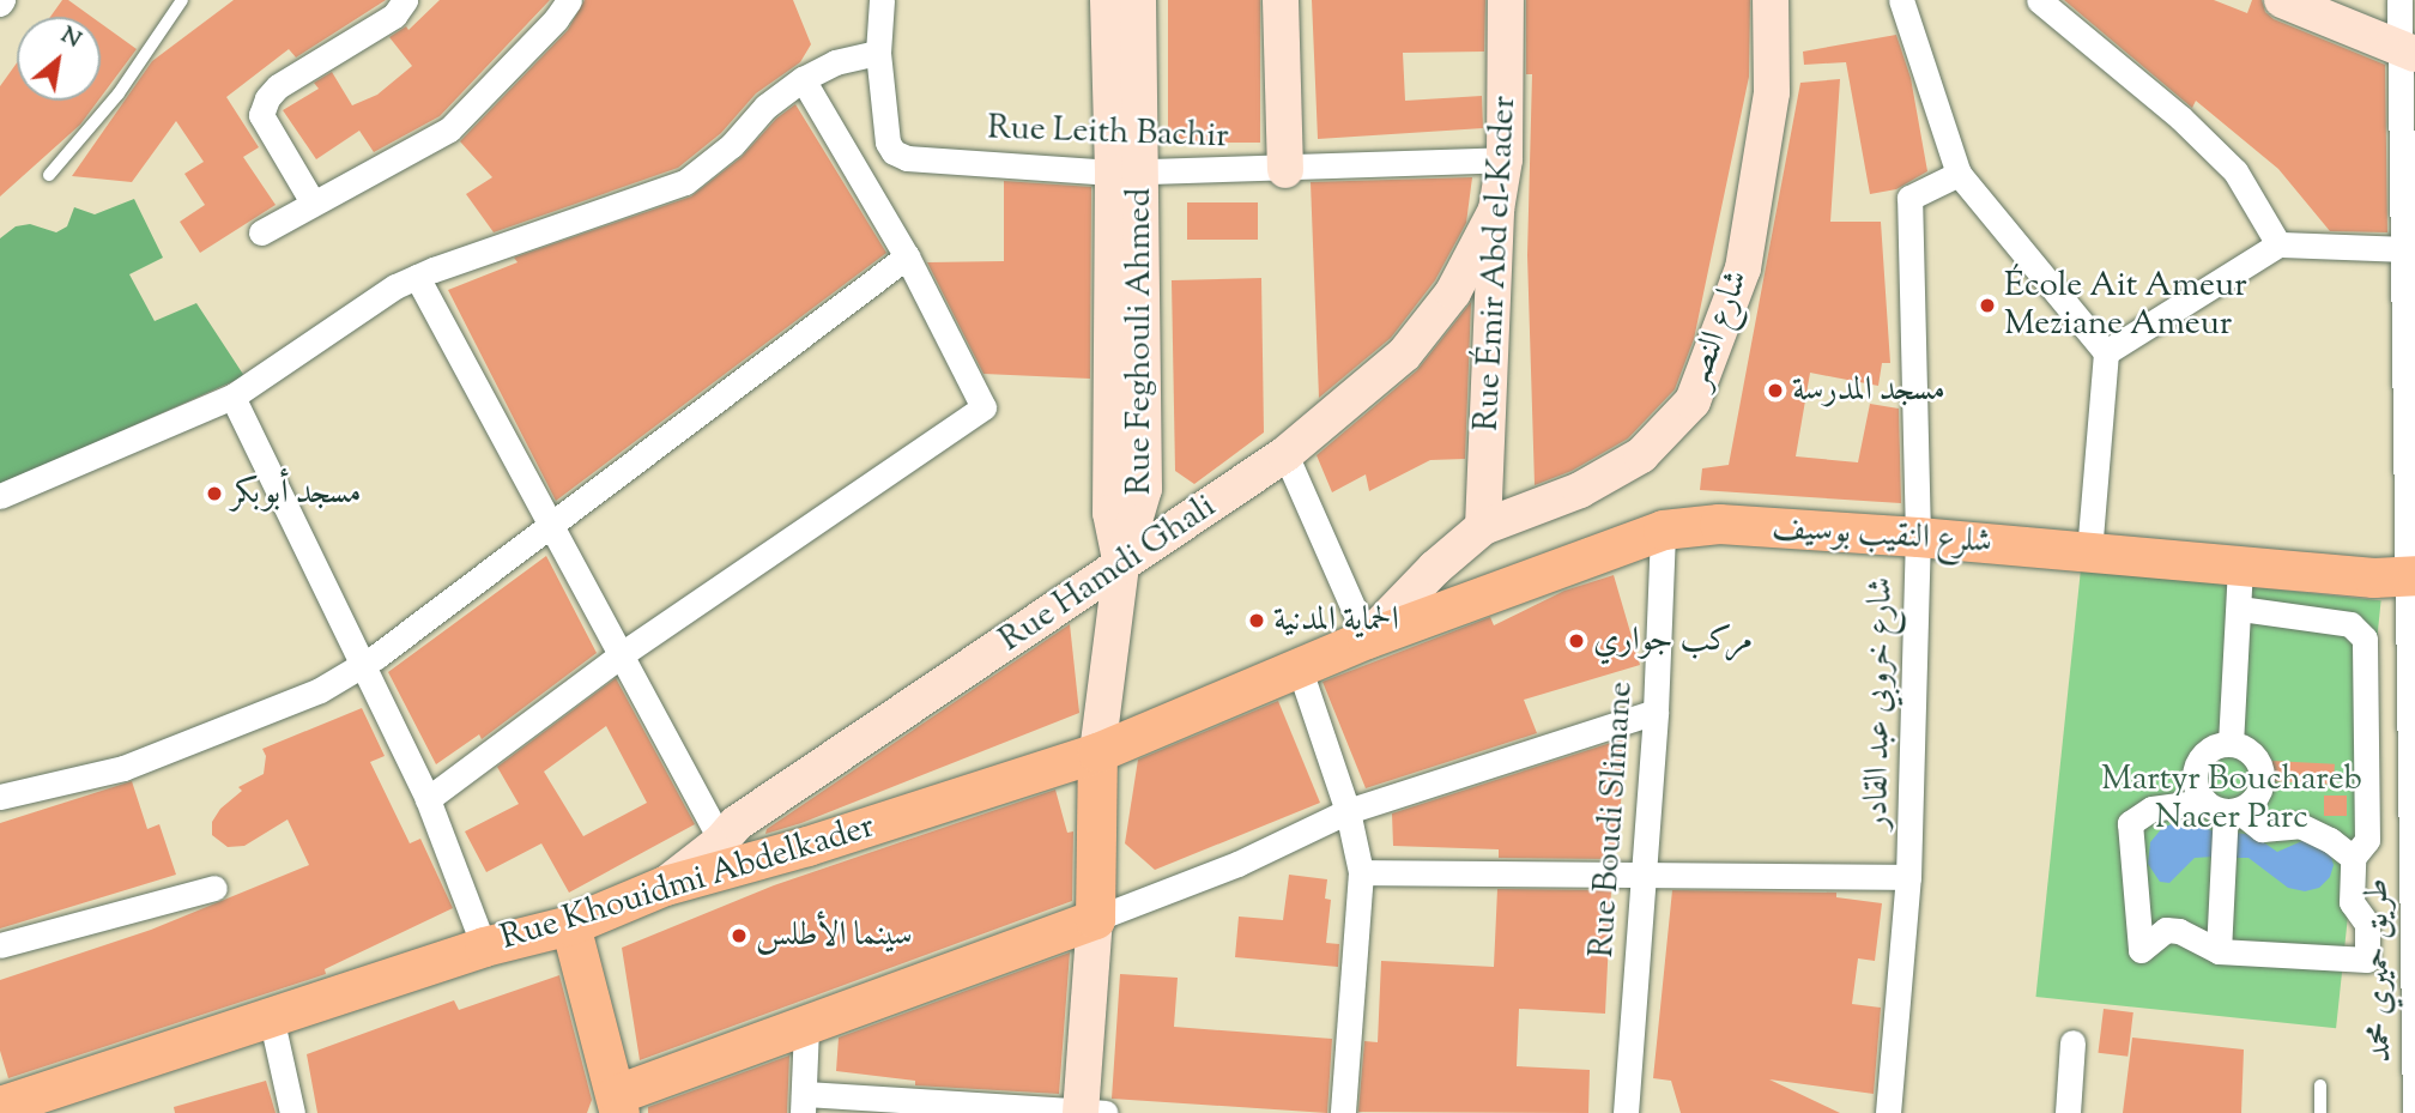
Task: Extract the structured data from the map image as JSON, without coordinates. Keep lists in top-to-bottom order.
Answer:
{
  "streets": {
    "main road": ["شلرع النقيب بوسيف", "Rue Khouidmi Abdelkader"],
    "street": [
      "Rue Leith Bachir",
      "Rue Émir Abd el-Kader",
      "شارع النصر",
      "Rue Feghouli Ahmed",
      "Rue Hamdi Ghali",
      "شارع خروبي عبد القادر",
      "Rue Boudi Slimane",
      "طريق حميري محمد"
    ]
  },
  "crossings": [
    ["Rue Leith Bachir", "Rue Émir Abd el-Kader"],
    ["Rue Leith Bachir", "Rue Feghouli Ahmed"],
    ["Rue Émir Abd el-Kader", "شارع النصر"],
    ["Rue Émir Abd el-Kader", "Rue Hamdi Ghali"],
    ["شارع النصر", "شلرع النقيب بوسيف"],
    ["شارع النصر", "Rue Khouidmi Abdelkader"],
    ["Rue Feghouli Ahmed", "Rue Hamdi Ghali"],
    ["Rue Feghouli Ahmed", "Rue Khouidmi Abdelkader"],
    ["شلرع النقيب بوسيف", "شارع خروبي عبد القادر"],
    ["شلرع النقيب بوسيف", "Rue Boudi Slimane"],
    ["شلرع النقيب بوسيف", "Rue Khouidmi Abdelkader"],
    ["شلرع النقيب بوسيف", "طريق حميري محمد"],
    ["Rue Hamdi Ghali", "Rue Khouidmi Abdelkader"]
  ],
  "parks": ["Martyr Bouchareb Nacer Parc"],
  "places": [
    "École Ait Ameur Meziane Ameur",
    "مسجد المدرسة",
    "مسجد أبوبكر",
    "الحماية المدنية",
    "مركب جواري",
    "سينما الأطلس"
  ],
  "north": "top right"
}
